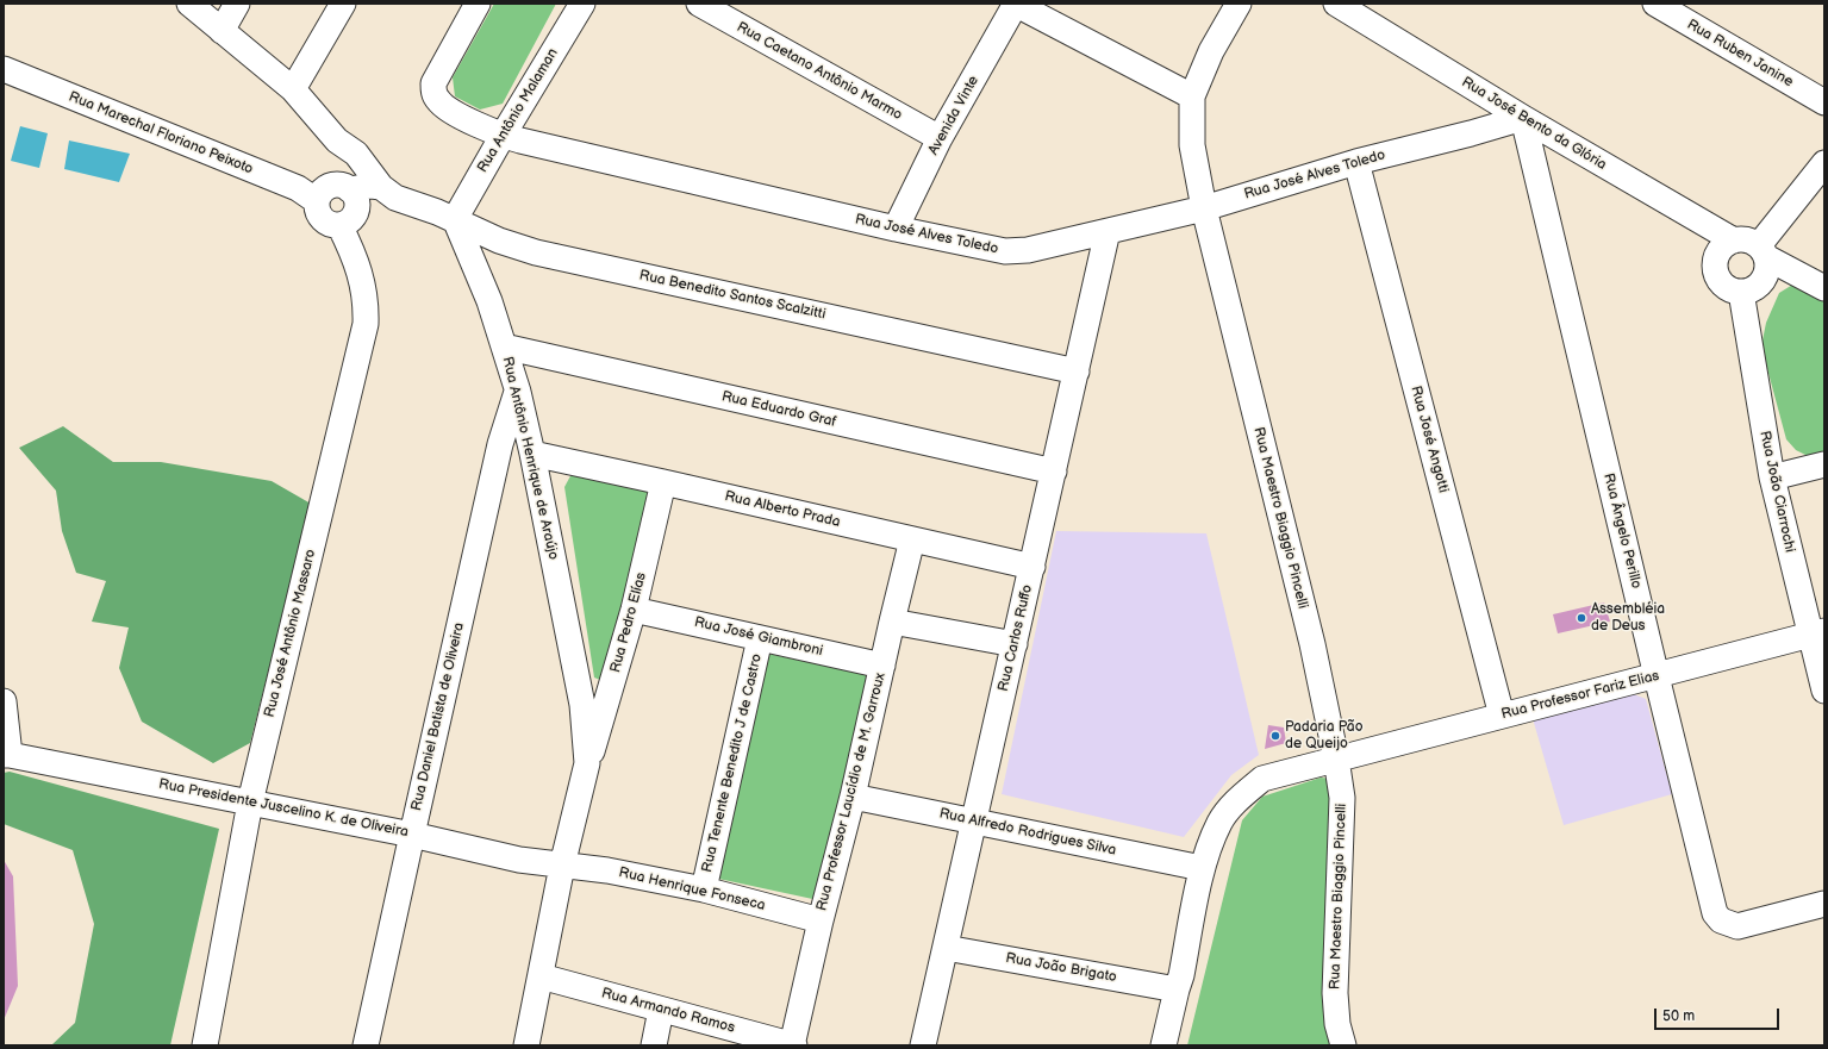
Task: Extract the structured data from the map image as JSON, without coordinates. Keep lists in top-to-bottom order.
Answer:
{
  "streets": {
    "street": [
      "Rua Ruben Janine",
      "Rua Caetano Antônio Marmo",
      "Rua Antônio Malaman",
      "Avenida Vinte",
      "Rua José Bento da Glória",
      "Rua Marechal Floriano Peixoto",
      "Rua José Alves Toledo",
      "Rua Benedito Santos Scalzitti",
      "Rua Eduardo Graf",
      "Rua José Angotti",
      "Rua Antônio Henrique de Araújo",
      "Rua João Ciarrochi",
      "Rua Alberto Prada",
      "Rua Maestro Biaggio Pincelli",
      "Rua Ângelo Perillo",
      "Rua Pedro Elías",
      "Rua José Antônio Massaro",
      "Rua José Giambroni",
      "Rua Carlos Ruffo",
      "Rua Professor Fariz Elias",
      "Rua Daniel Batista de Oliveira",
      "Rua Tenente Benedito J de Castro",
      "Rua Professor Laucídio de M. Garroux",
      "Rua Presidente Juscelino K. de Oliveira",
      "Rua Alfredo Rodrigues Silva",
      "Rua Henrique Fonseca",
      "Rua João Brigato",
      "Rua Armando Ramos"
    ]
  },
  "crossings": [
    ["Rua Caetano Antônio Marmo", "Avenida Vinte"],
    ["Rua Antônio Malaman", "Rua José Alves Toledo"],
    ["Rua Antônio Malaman", "Rua Benedito Santos Scalzitti"],
    ["Rua Antônio Malaman", "Rua Antônio Henrique de Araújo"],
    ["Avenida Vinte", "Rua José Alves Toledo"],
    ["Rua José Bento da Glória", "Rua José Alves Toledo"],
    ["Rua José Bento da Glória", "Rua João Ciarrochi"],
    ["Rua José Bento da Glória", "Rua Ângelo Perillo"],
    ["Rua Marechal Floriano Peixoto", "Rua Benedito Santos Scalzitti"],
    ["Rua Marechal Floriano Peixoto", "Rua José Antônio Massaro"],
    ["Rua José Alves Toledo", "Rua José Angotti"],
    ["Rua José Alves Toledo", "Rua Maestro Biaggio Pincelli"],
    ["Rua José Alves Toledo", "Rua Ângelo Perillo"],
    ["Rua José Alves Toledo", "Rua Carlos Ruffo"],
    ["Rua Benedito Santos Scalzitti", "Rua Antônio Henrique de Araújo"],
    ["Rua Benedito Santos Scalzitti", "Rua José Antônio Massaro"],
    ["Rua Benedito Santos Scalzitti", "Rua Carlos Ruffo"],
    ["Rua Eduardo Graf", "Rua Antônio Henrique de Araújo"],
    ["Rua Eduardo Graf", "Rua Carlos Ruffo"],
    ["Rua José Angotti", "Rua Professor Fariz Elias"],
    ["Rua Antônio Henrique de Araújo", "Rua Alberto Prada"],
    ["Rua Antônio Henrique de Araújo", "Rua Pedro Elías"],
    ["Rua Antônio Henrique de Araújo", "Rua Daniel Batista de Oliveira"],
    ["Rua João Ciarrochi", "Rua Professor Fariz Elias"],
    ["Rua Alberto Prada", "Rua Pedro Elías"],
    ["Rua Alberto Prada", "Rua Carlos Ruffo"],
    ["Rua Alberto Prada", "Rua Professor Laucídio de M. Garroux"],
    ["Rua Maestro Biaggio Pincelli", "Rua Professor Fariz Elias"],
    ["Rua Ângelo Perillo", "Rua Professor Fariz Elias"],
    ["Rua Pedro Elías", "Rua José Giambroni"],
    ["Rua Pedro Elías", "Rua Presidente Juscelino K. de Oliveira"],
    ["Rua Pedro Elías", "Rua Henrique Fonseca"],
    ["Rua Pedro Elías", "Rua Armando Ramos"],
    ["Rua José Antônio Massaro", "Rua Presidente Juscelino K. de Oliveira"],
    ["Rua José Giambroni", "Rua Tenente Benedito J de Castro"],
    ["Rua José Giambroni", "Rua Professor Laucídio de M. Garroux"],
    ["Rua Carlos Ruffo", "Rua Alfredo Rodrigues Silva"],
    ["Rua Carlos Ruffo", "Rua João Brigato"],
    ["Rua Professor Fariz Elias", "Rua Alfredo Rodrigues Silva"],
    ["Rua Professor Fariz Elias", "Rua João Brigato"],
    ["Rua Daniel Batista de Oliveira", "Rua Presidente Juscelino K. de Oliveira"],
    ["Rua Tenente Benedito J de Castro", "Rua Henrique Fonseca"],
    ["Rua Professor Laucídio de M. Garroux", "Rua Alfredo Rodrigues Silva"],
    ["Rua Professor Laucídio de M. Garroux", "Rua Henrique Fonseca"],
    ["Rua Professor Laucídio de M. Garroux", "Rua Armando Ramos"],
    ["Rua Presidente Juscelino K. de Oliveira", "Rua Henrique Fonseca"]
  ],
  "places": ["Assembléia de Deus", "Padaria Pão de Queijo"],
  "scale_bar": "50 m"
}
